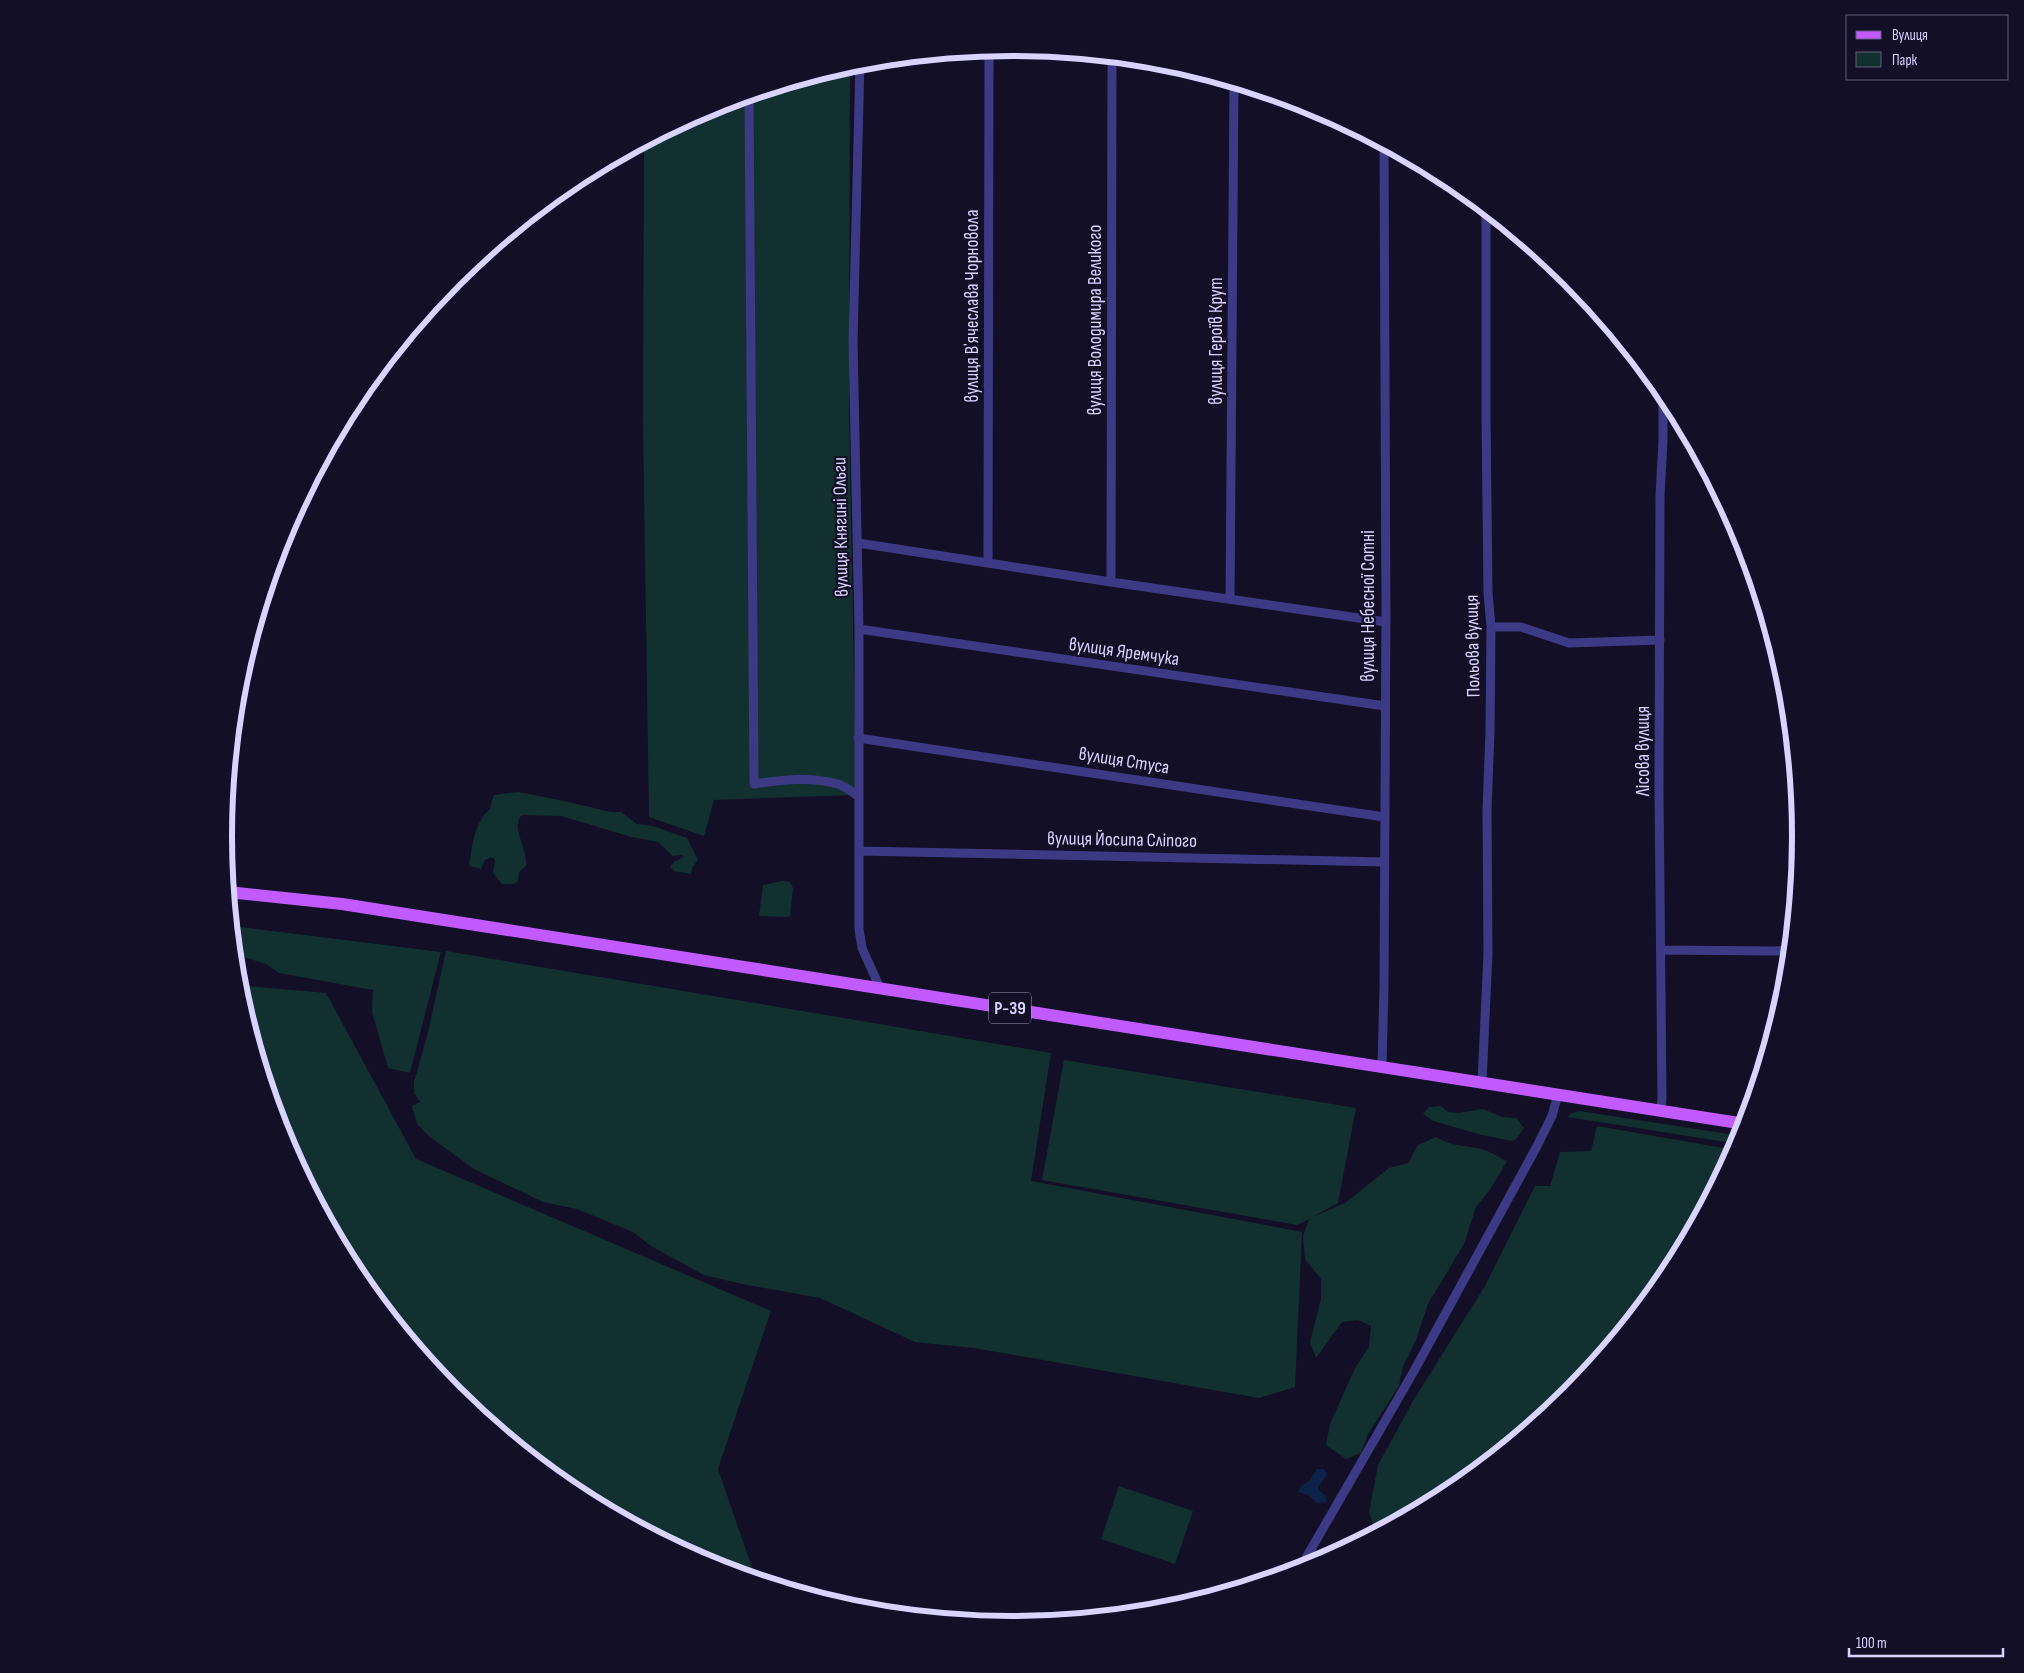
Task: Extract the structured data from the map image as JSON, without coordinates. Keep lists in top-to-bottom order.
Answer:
{
  "streets": {
    "main road": ["Р-39"],
    "street": [
      "вулиця Вʼячеслава Чорновола",
      "вулиця Володимира Великого",
      "вулиця Героїв Крут",
      "вулиця Княгині Ольги",
      "вулиця Небесної Сотні",
      "Польова вулиця",
      "вулиця Яремчука",
      "Лісова вулиця",
      "вулиця Стуса",
      "вулиця Йосипа Сліпого"
    ]
  },
  "crossings": [
    ["вулиця Княгині Ольги", "вулиця Яремчука"],
    ["вулиця Княгині Ольги", "вулиця Стуса"],
    ["вулиця Княгині Ольги", "вулиця Йосипа Сліпого"],
    ["вулиця Княгині Ольги", "Р-39"],
    ["вулиця Небесної Сотні", "вулиця Яремчука"],
    ["вулиця Небесної Сотні", "вулиця Стуса"],
    ["вулиця Небесної Сотні", "вулиця Йосипа Сліпого"],
    ["вулиця Небесної Сотні", "Р-39"],
    ["Польова вулиця", "Р-39"],
    ["Лісова вулиця", "Р-39"]
  ],
  "legend": ["Вулиця", "Парк"],
  "scale_bar": "100 m"
}
